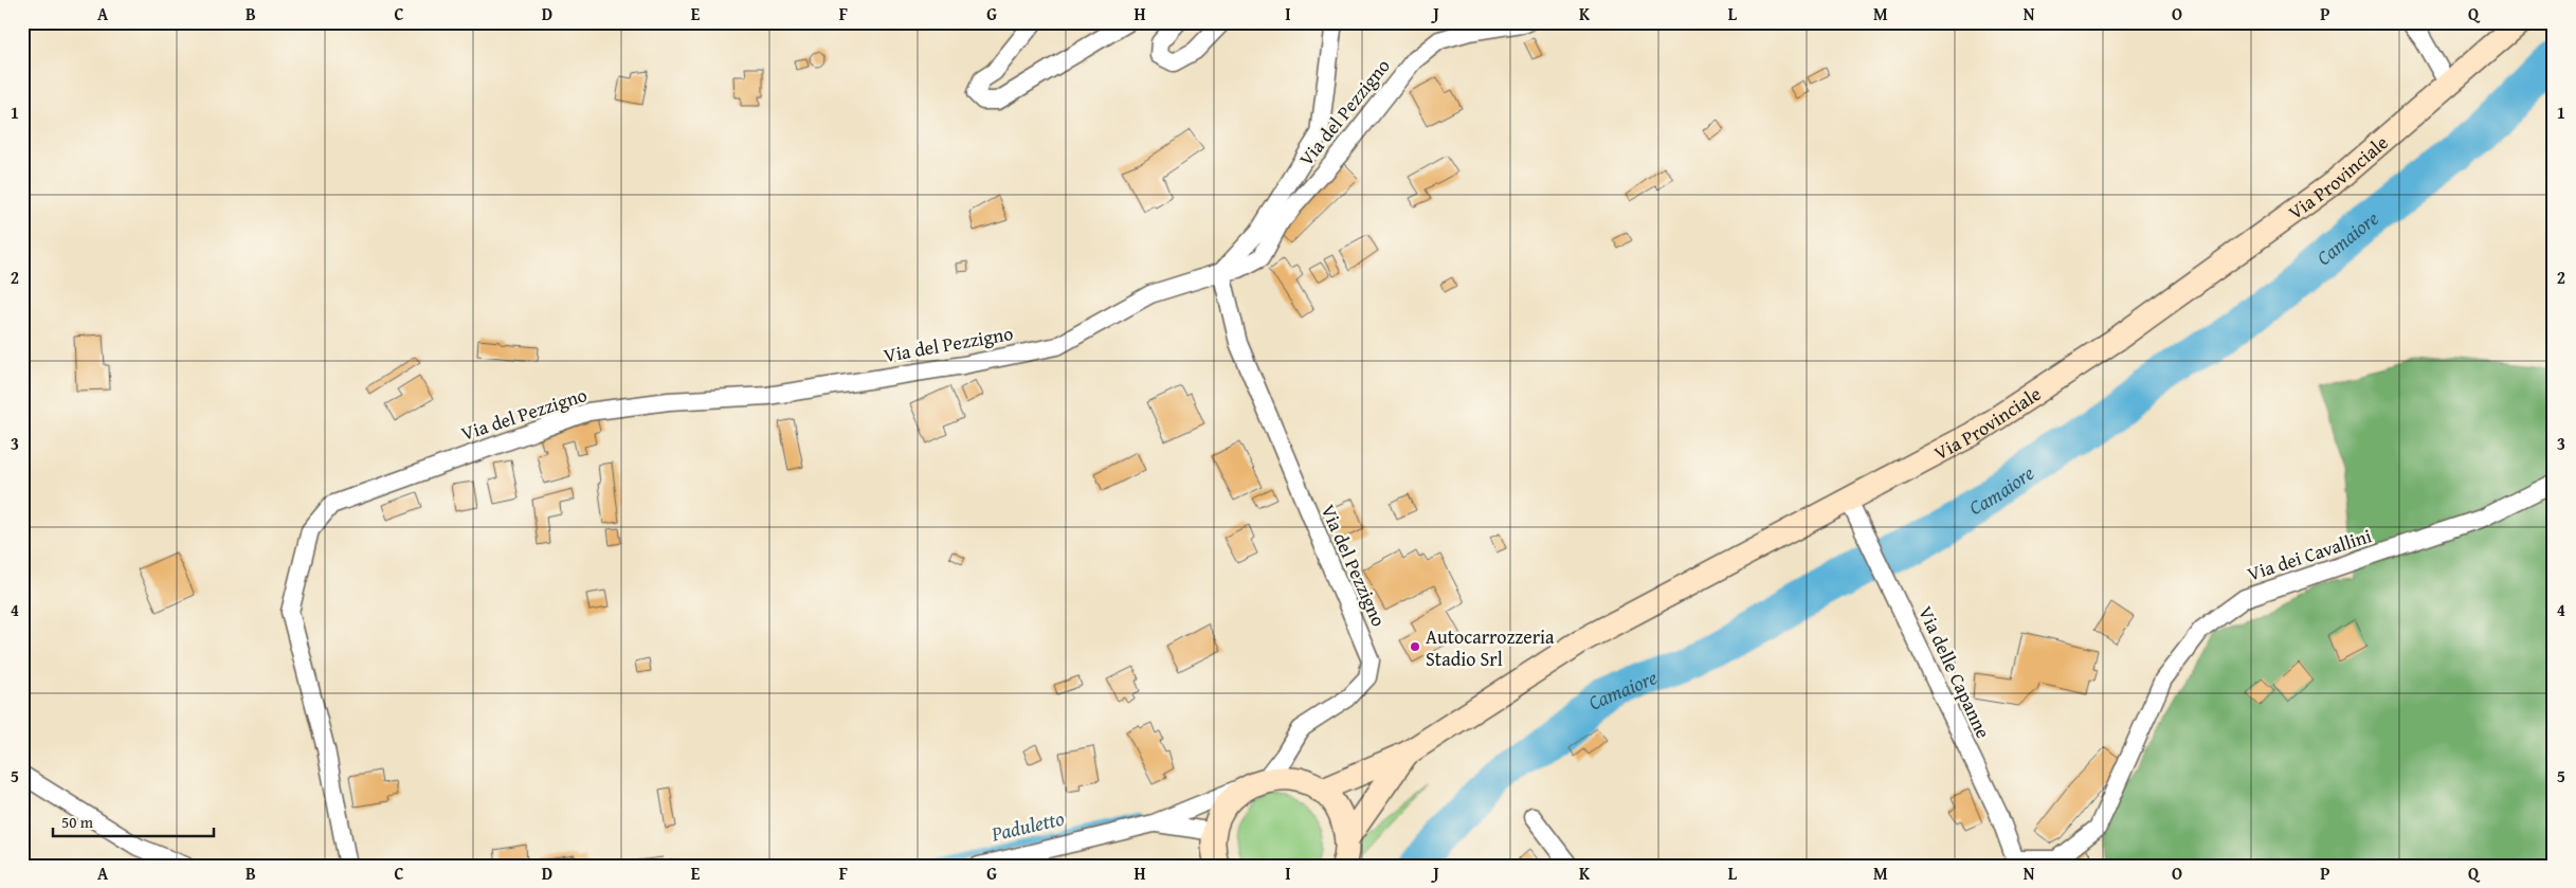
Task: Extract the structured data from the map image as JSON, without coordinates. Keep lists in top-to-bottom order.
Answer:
{
  "streets": {
    "main road": ["Via Provinciale"],
    "street": ["Via del Pezzigno", "Via dei Cavallini", "Via delle Capanne"]
  },
  "crossings": [
    ["Via del Pezzigno", "Via Provinciale"],
    ["Via Provinciale", "Via delle Capanne"],
    ["Via dei Cavallini", "Via delle Capanne"]
  ],
  "water": ["Camaiore", "Paduletto"],
  "places": ["Autocarrozzeria Stadio Srl"],
  "scale_bar": "50 m",
  "grid": {
    "columns": [
      "A",
      "B",
      "C",
      "D",
      "E",
      "F",
      "G",
      "H",
      "I",
      "J",
      "K",
      "L",
      "M",
      "N",
      "O",
      "P",
      "Q"
    ],
    "rows": [
      "1",
      "2",
      "3",
      "4",
      "5"
    ]
  }
}
